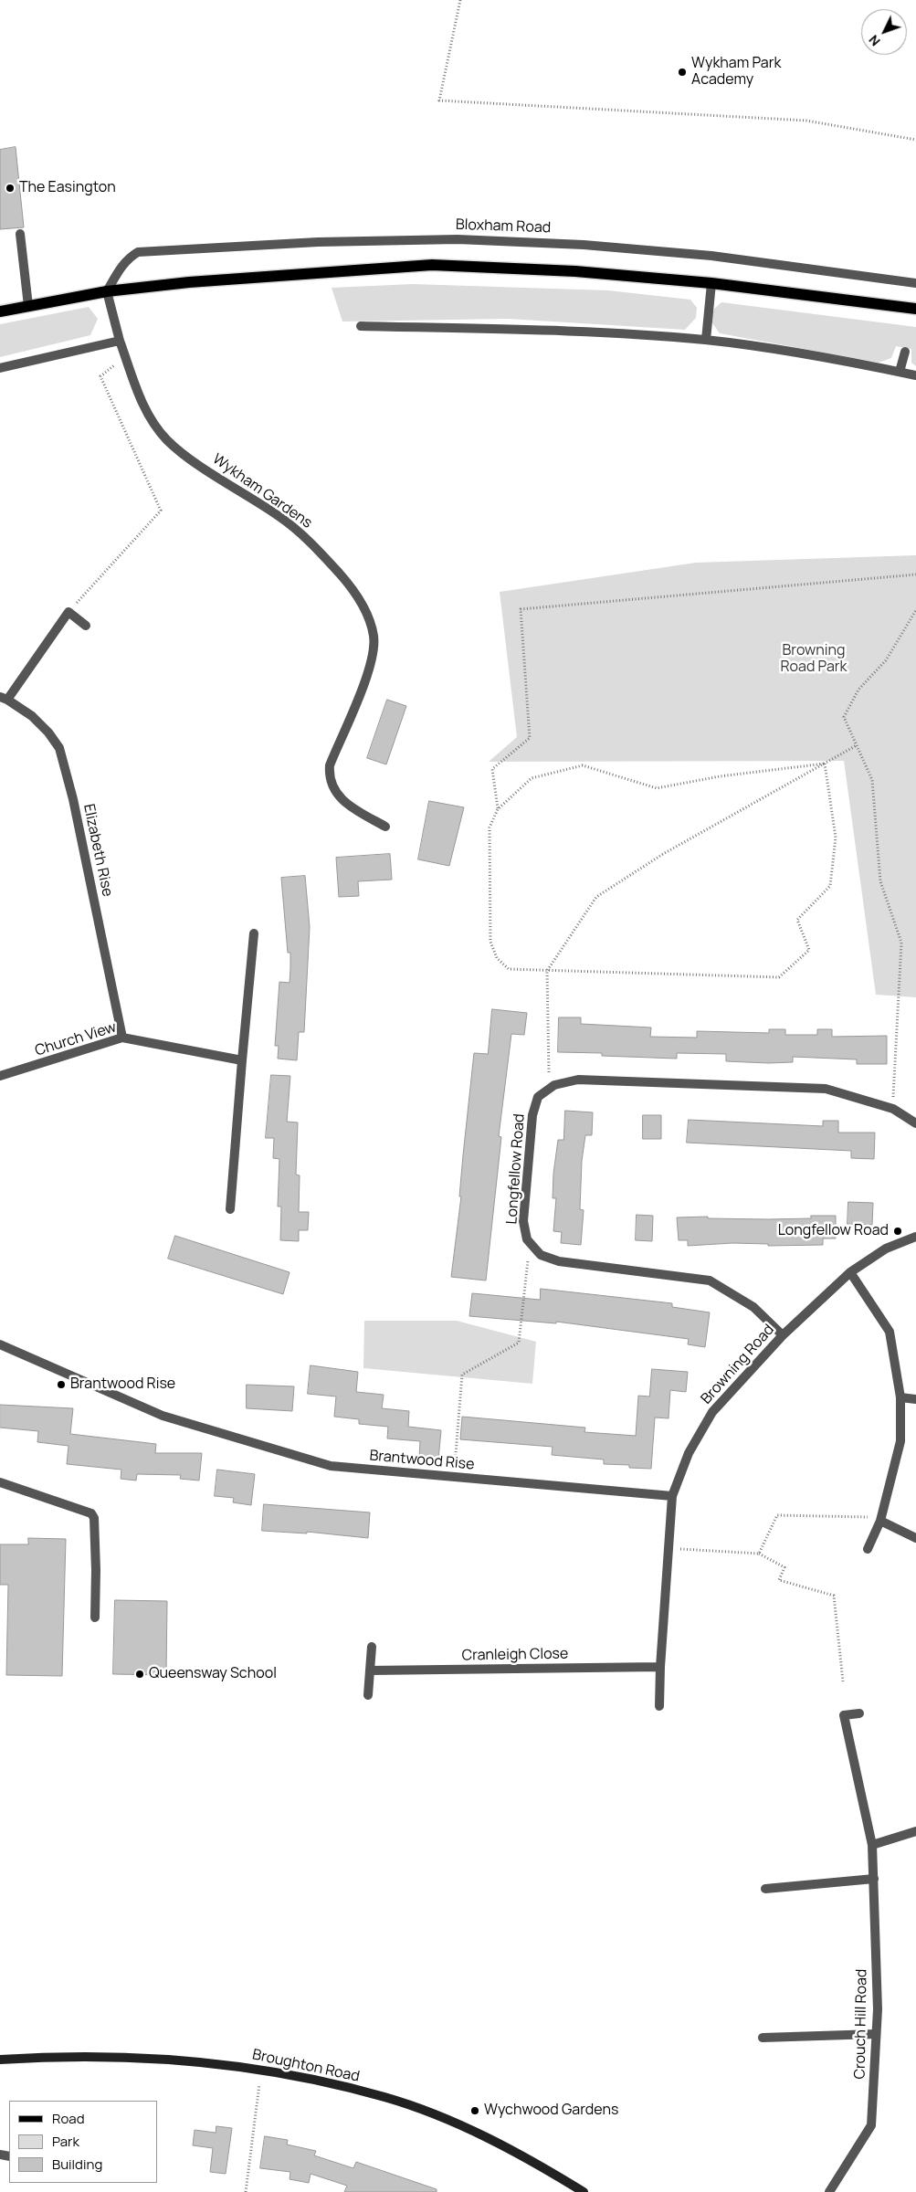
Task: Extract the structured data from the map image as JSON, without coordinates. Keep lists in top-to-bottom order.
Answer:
{
  "streets": {
    "main road": ["Broughton Road"],
    "street": [
      "Bloxham Road",
      "Wykham Gardens",
      "Elizabeth Rise",
      "Church View",
      "Longfellow Road",
      "Browning Road",
      "Brantwood Rise",
      "Cranleigh Close",
      "Crouch Hill Road"
    ]
  },
  "crossings": [
    ["Elizabeth Rise", "Church View"],
    ["Longfellow Road", "Browning Road"],
    ["Browning Road", "Brantwood Rise"],
    ["Browning Road", "Cranleigh Close"]
  ],
  "parks": ["Browning Road Park"],
  "places": [
    "Wykham Park Academy",
    "The Easington",
    "Longfellow Road",
    "Brantwood Rise",
    "Queensway School",
    "Wychwood Gardens"
  ],
  "legend": ["Road", "Park", "Building"],
  "north": "bottom left"
}
